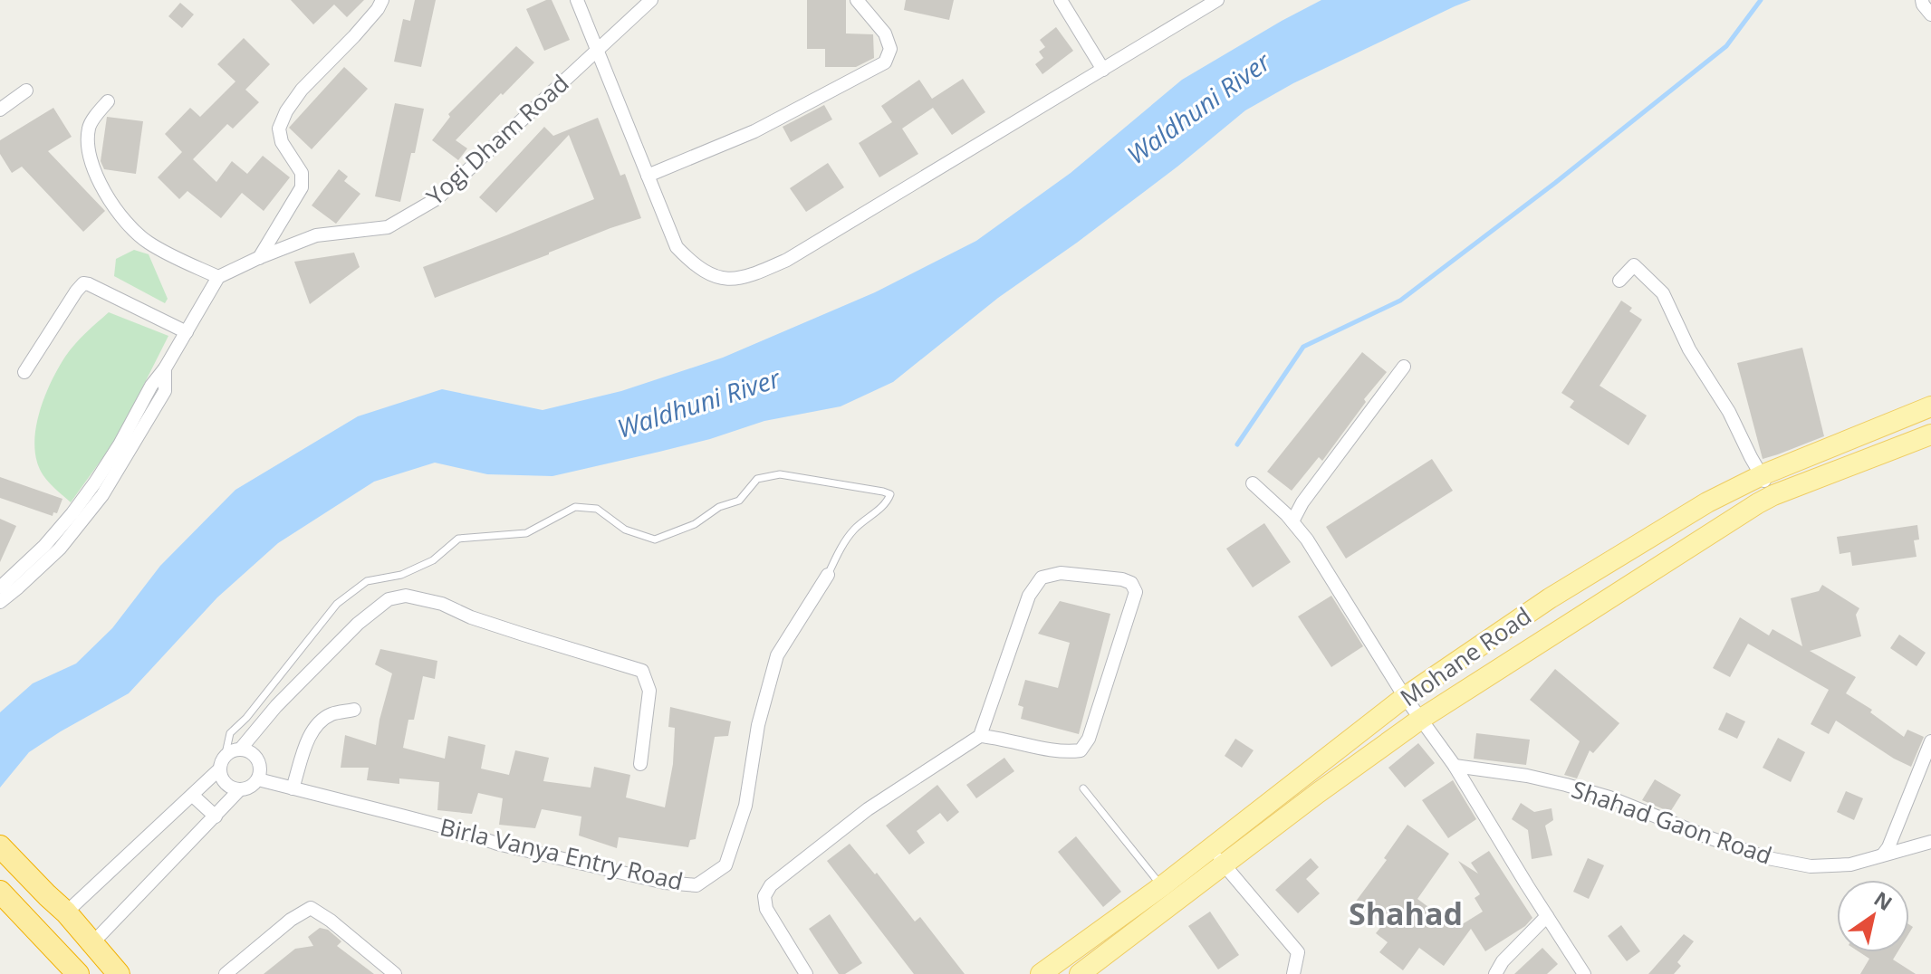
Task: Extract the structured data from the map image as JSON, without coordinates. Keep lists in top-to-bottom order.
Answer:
{
  "streets": {
    "main road": ["Mohane Road"],
    "street": ["Yogi Dham Road", "Shahad Gaon Road", "Birla Vanya Entry Road"]
  },
  "districts": ["Shahad"],
  "water": ["Waldhuni River"],
  "north": "top right"
}
